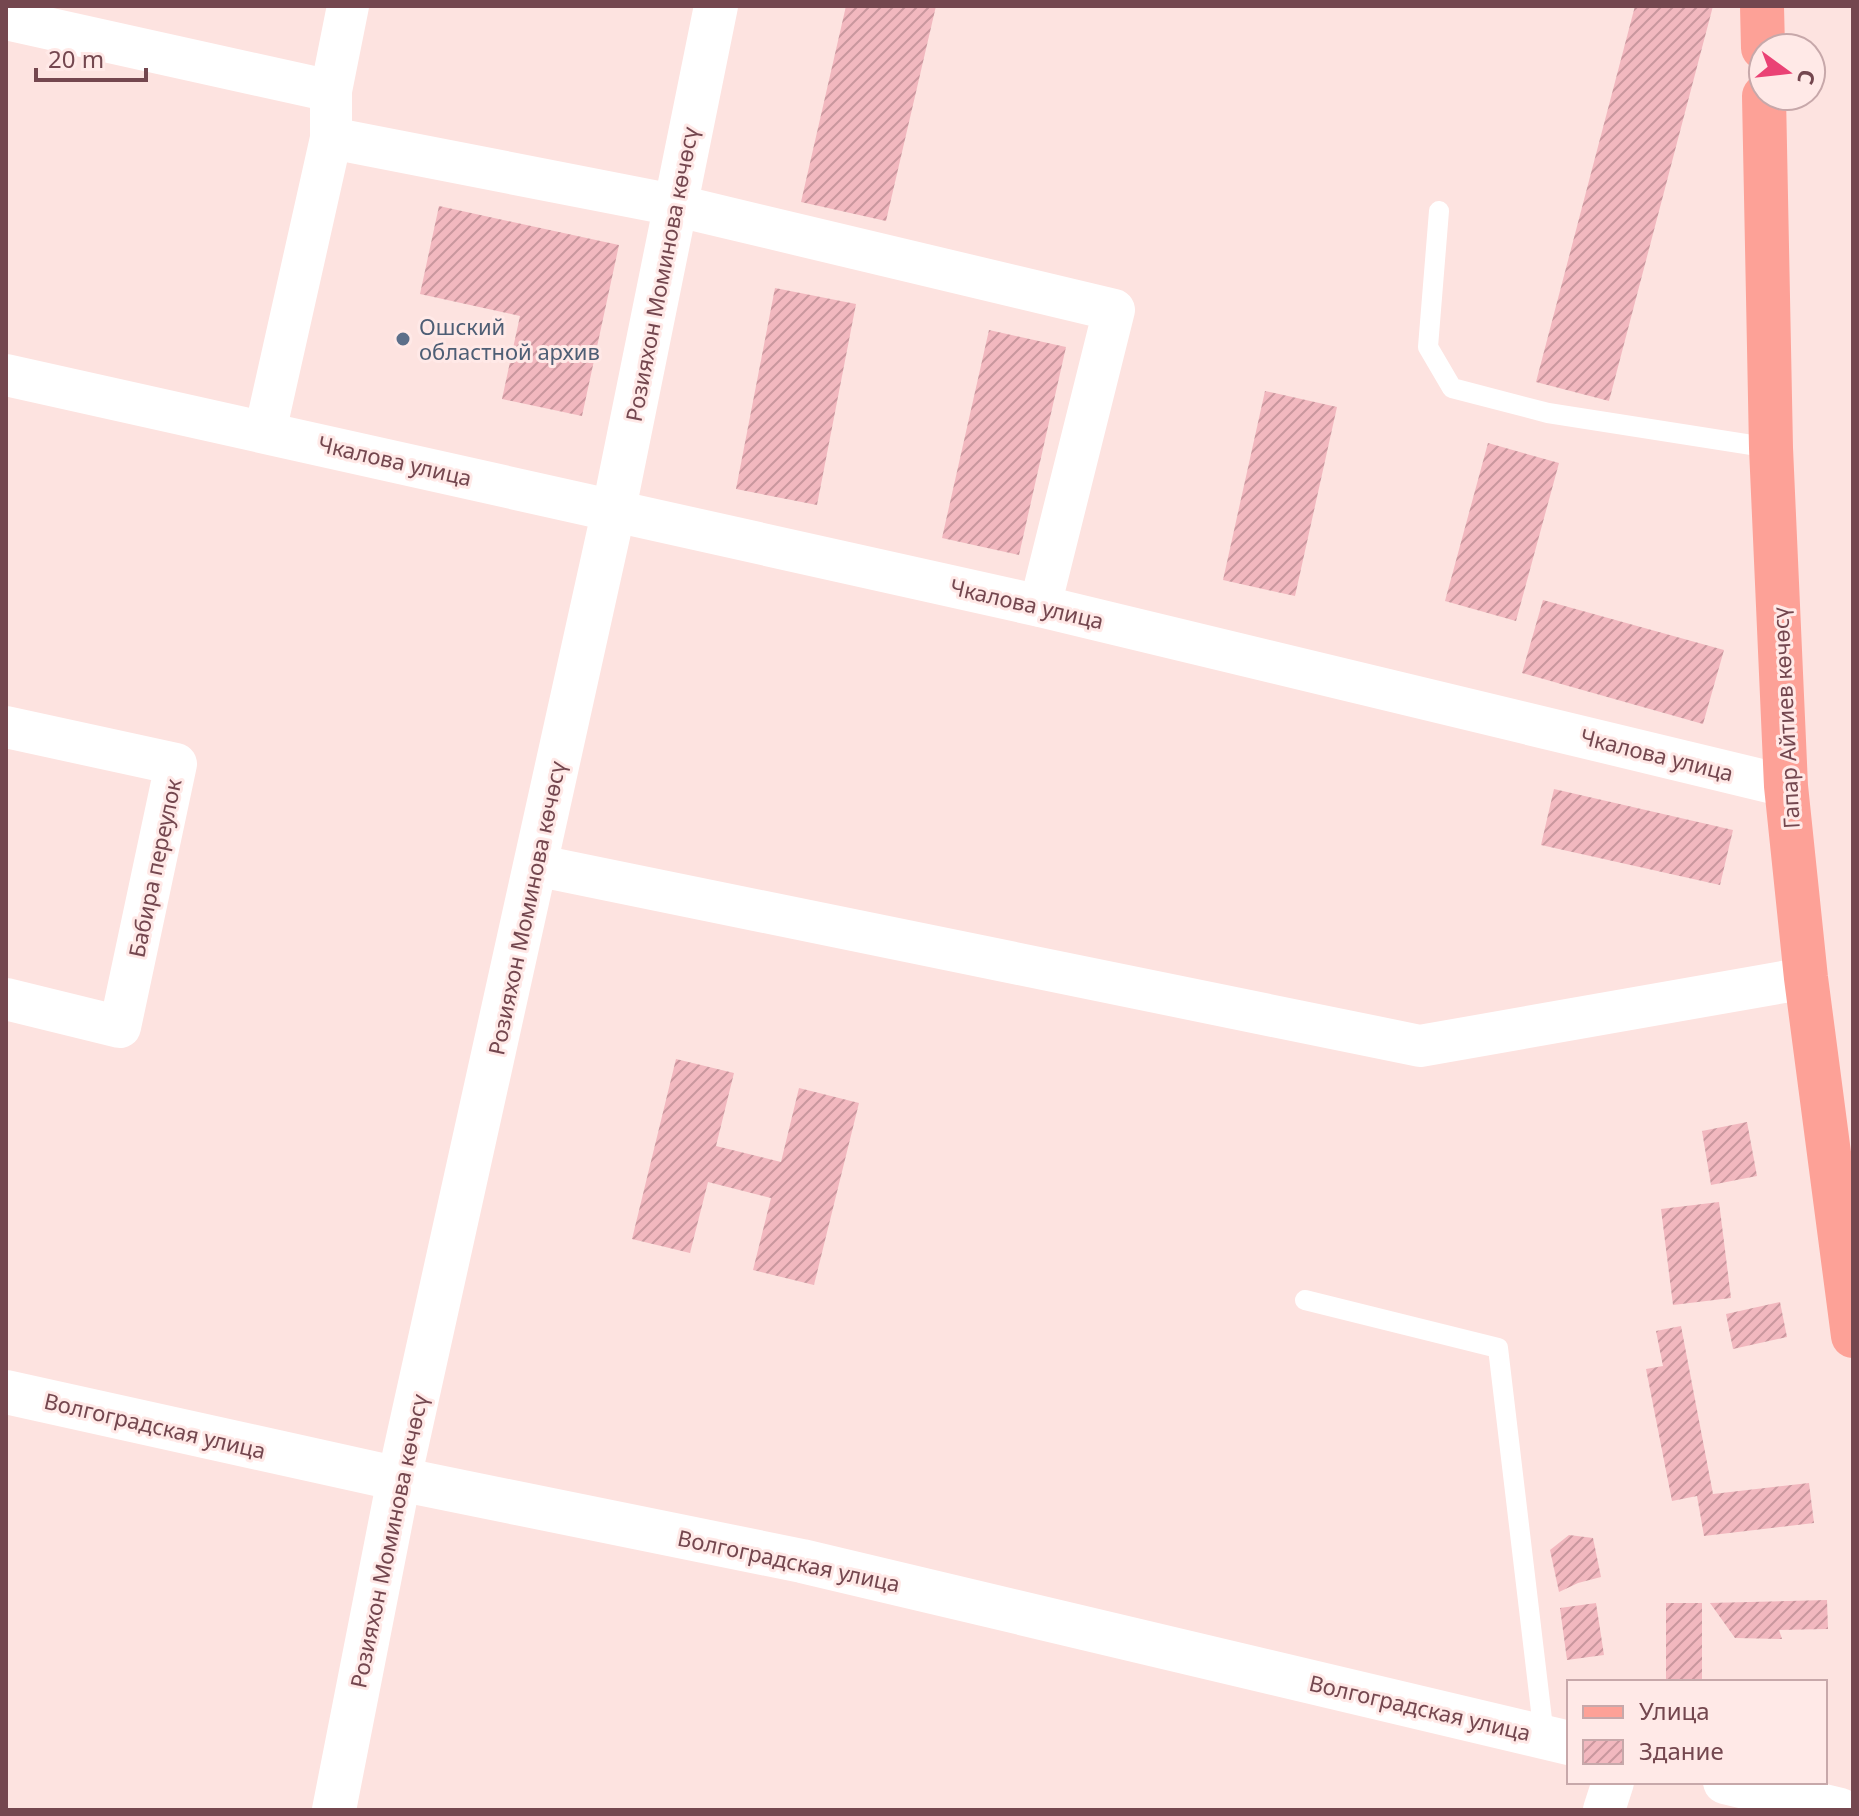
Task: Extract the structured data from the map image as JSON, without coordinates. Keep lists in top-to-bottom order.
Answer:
{
  "streets": {
    "main road": ["Гапар Айтиев көчөсү"],
    "street": [
      "Розияхон Моминова көчөсү",
      "Чкалова улица",
      "Бабира переулок",
      "Волгоградская улица"
    ]
  },
  "crossings": [
    ["Розияхон Моминова көчөсү", "Чкалова улица"],
    ["Розияхон Моминова көчөсү", "Волгоградская улица"],
    ["Чкалова улица", "Гапар Айтиев көчөсү"]
  ],
  "places": ["Ошский областной архив"],
  "legend": ["Улица", "Здание"],
  "scale_bar": "20 m",
  "north": "right"
}
